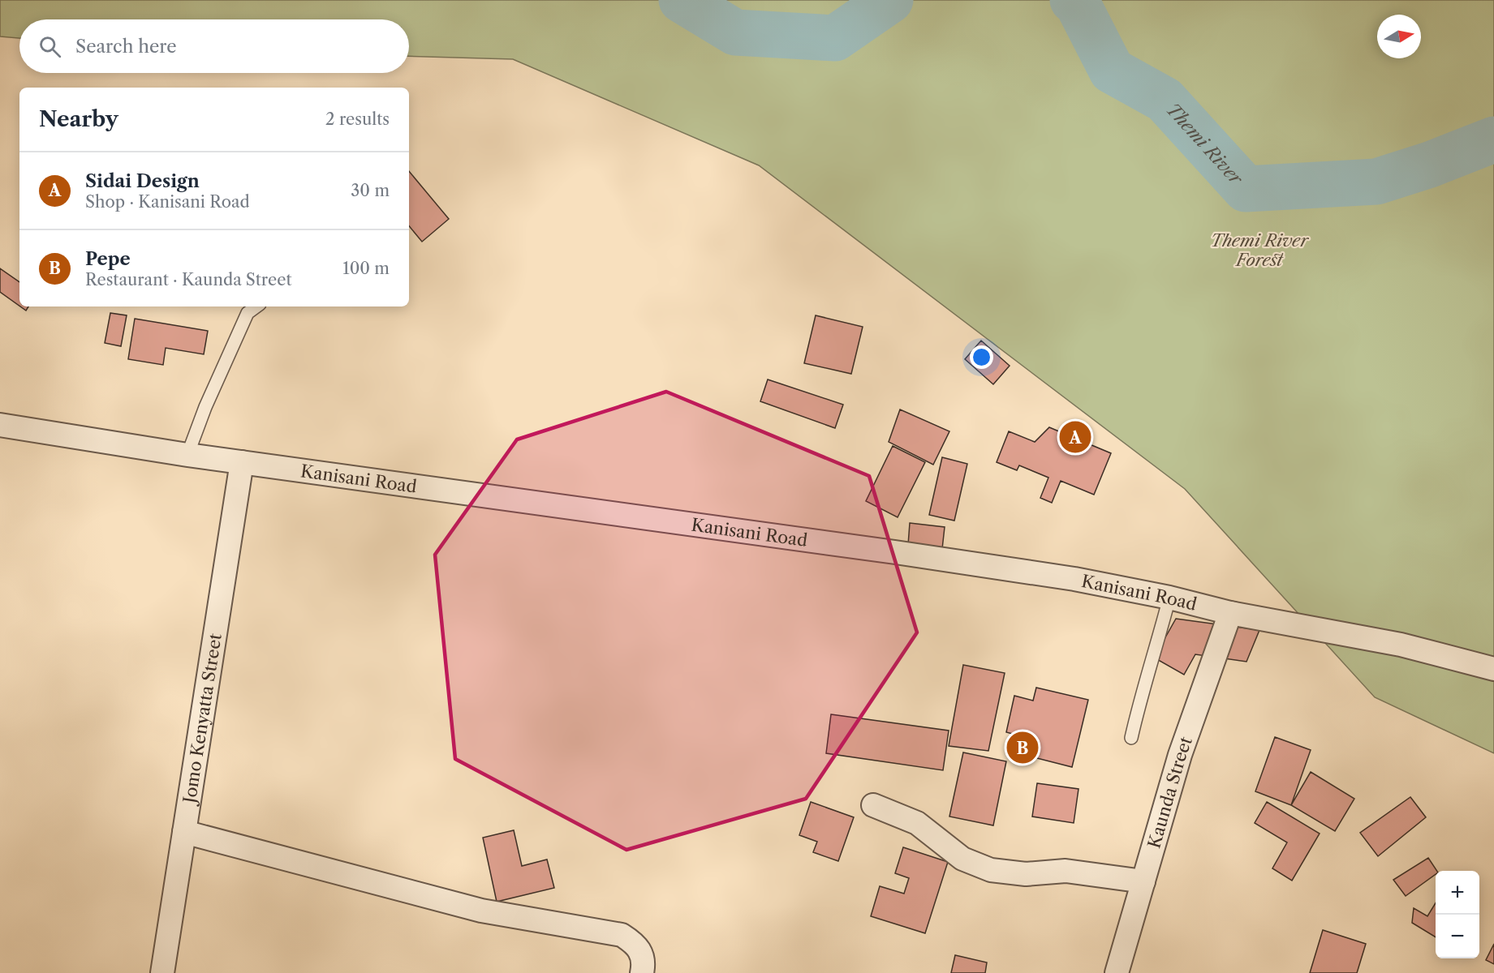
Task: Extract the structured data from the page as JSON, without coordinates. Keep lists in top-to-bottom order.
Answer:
{
  "streets": {
    "street": ["Kanisani Road", "Jomo Kenyatta Street", "Kaunda Street"]
  },
  "crossings": [
    ["Kanisani Road", "Jomo Kenyatta Street"],
    ["Kanisani Road", "Kaunda Street"]
  ],
  "water": ["Themi River"],
  "parks": ["Themi River Forest"],
  "north": "right",
  "page": {
    "search": "Search here",
    "heading": ["Nearby", "2 results"],
    "list": [
      {
        "mark": "A",
        "name": "Sidai Design",
        "note": "Shop · Kanisani Road",
        "value": "30 m"
      },
      {
        "mark": "B",
        "name": "Pepe",
        "note": "Restaurant · Kaunda Street",
        "value": "100 m"
      }
    ],
    "pins": ["A", "B"],
    "map_buttons": ["+", "−"]
  }
}
